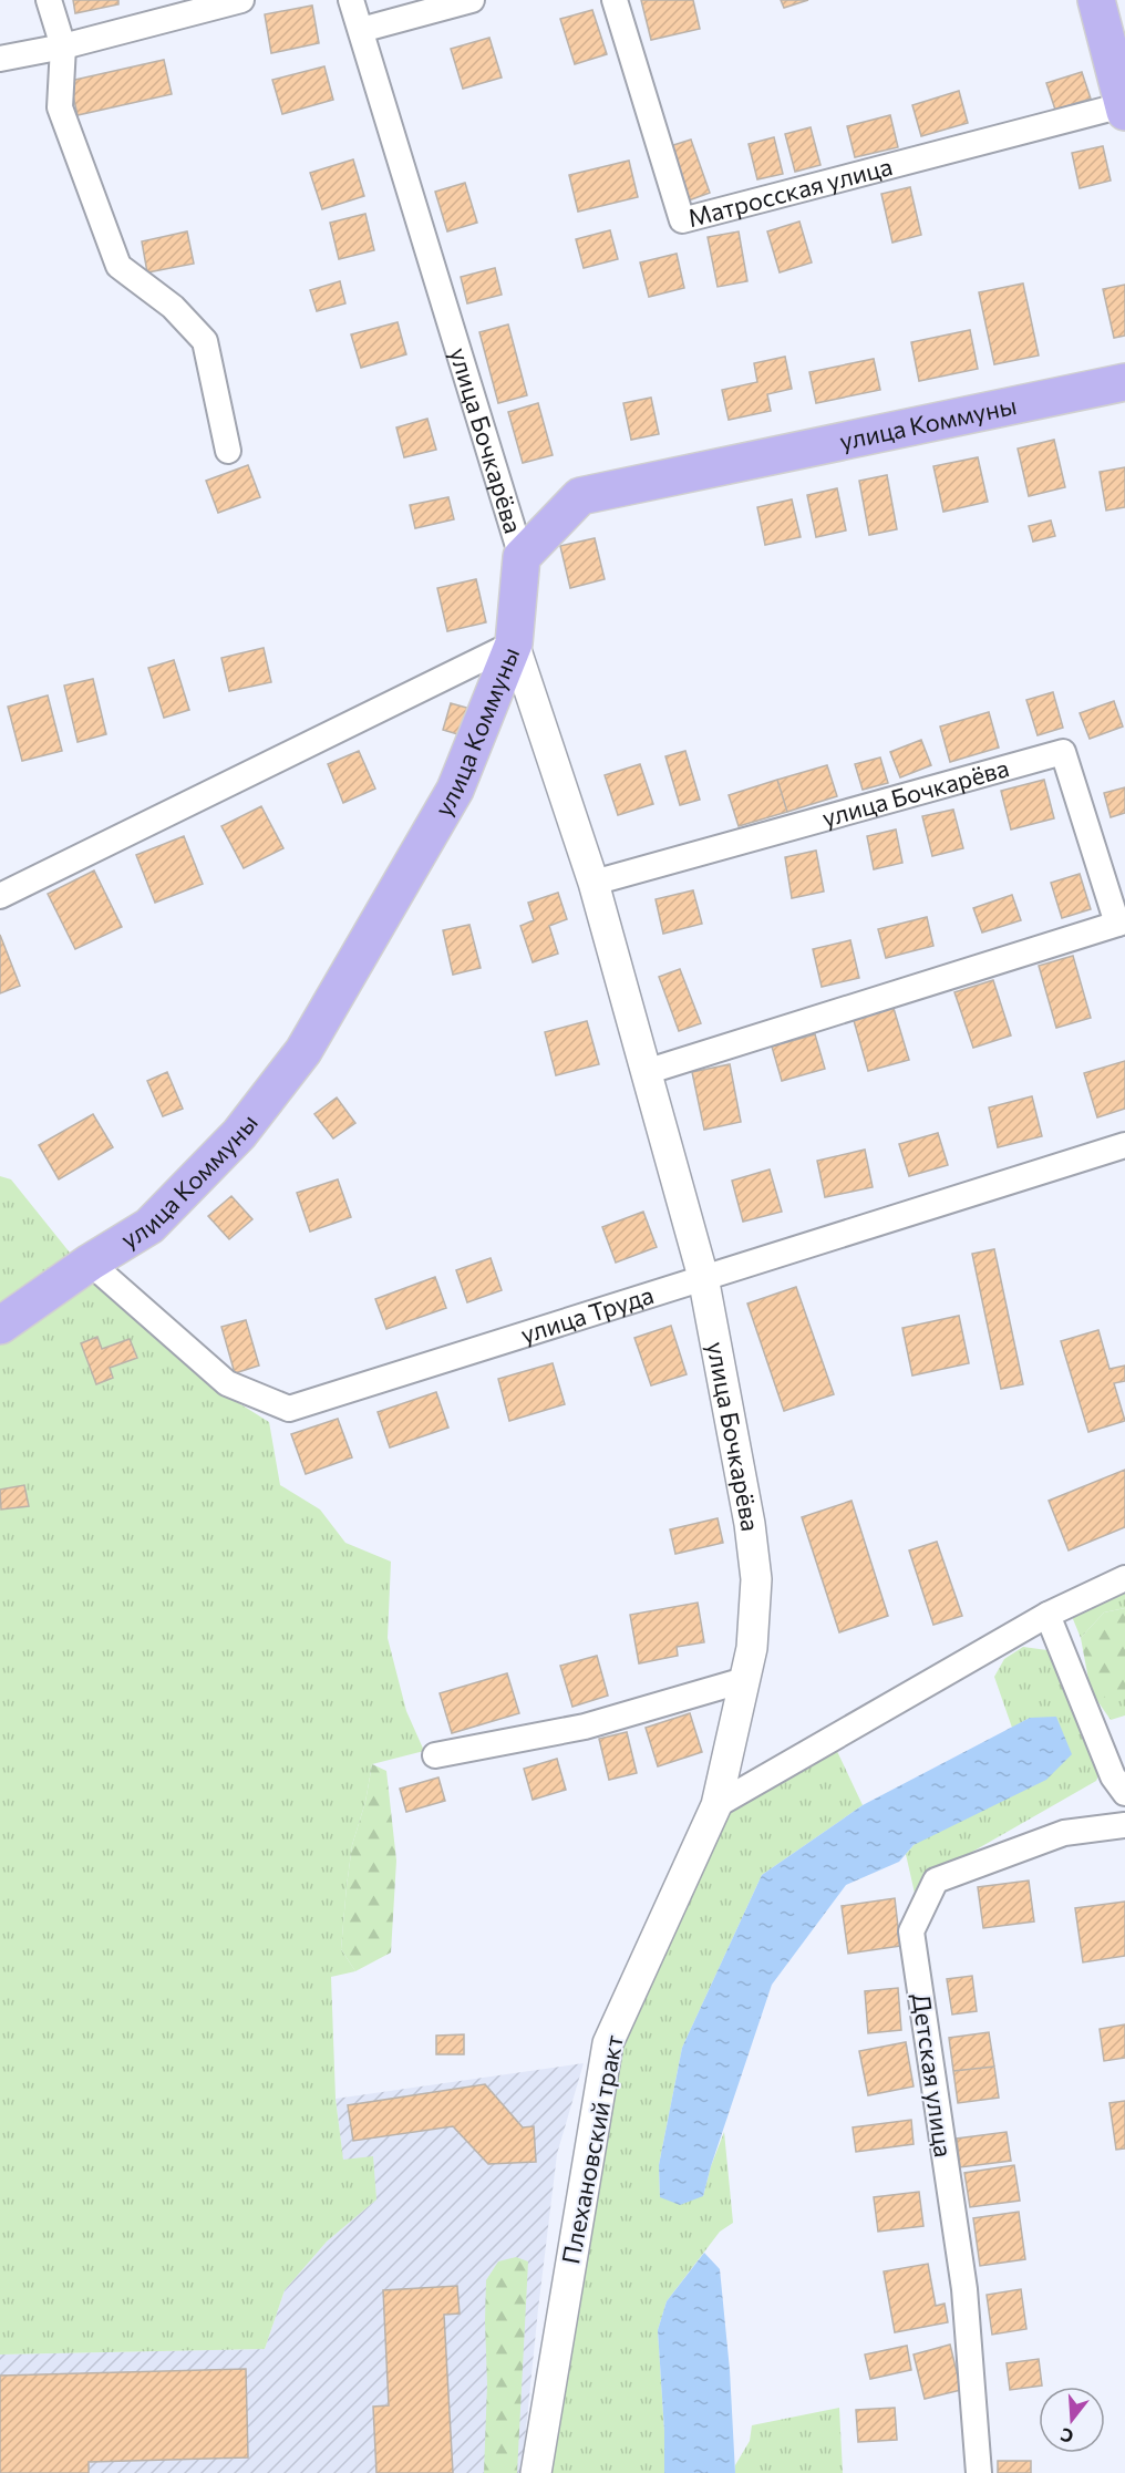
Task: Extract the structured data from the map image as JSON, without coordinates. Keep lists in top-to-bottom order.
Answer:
{
  "streets": {
    "main road": ["улица Коммуны", "улица Бочкарёва"],
    "street": [
      "Матросская улица",
      "улица Труда",
      "Детская улица",
      "Плехановский тракт"
    ]
  },
  "crossings": [
    ["улица Коммуны", "улица Бочкарёва"],
    ["улица Коммуны", "улица Труда"],
    ["улица Бочкарёва", "улица Труда"],
    ["улица Бочкарёва", "Плехановский тракт"]
  ],
  "north": "bottom"
}
